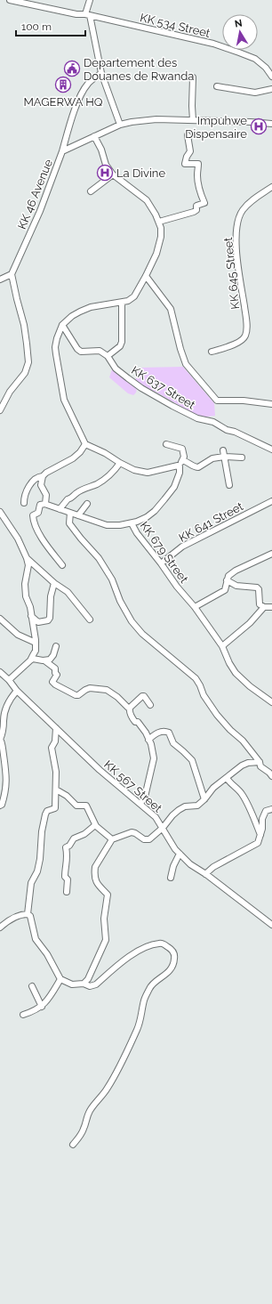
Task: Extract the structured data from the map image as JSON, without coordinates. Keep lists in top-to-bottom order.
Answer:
{
  "streets": {
    "street": [
      "KK 534 Street",
      "KK 46 Avenue",
      "KK 645 Street",
      "KK 637 Street",
      "KK 641 Street",
      "KK 679 Street",
      "KK 567 Street"
    ]
  },
  "crossings": [
    ["KK 641 Street", "KK 679 Street"]
  ],
  "places": {
    "public building": ["Departement des Douanes de Rwanda"],
    "building": ["MAGERWA HQ"],
    "hospital": ["Impuhwe Dispensaire", "La Divine"]
  },
  "scale_bar": "100 m",
  "north": "top"
}
